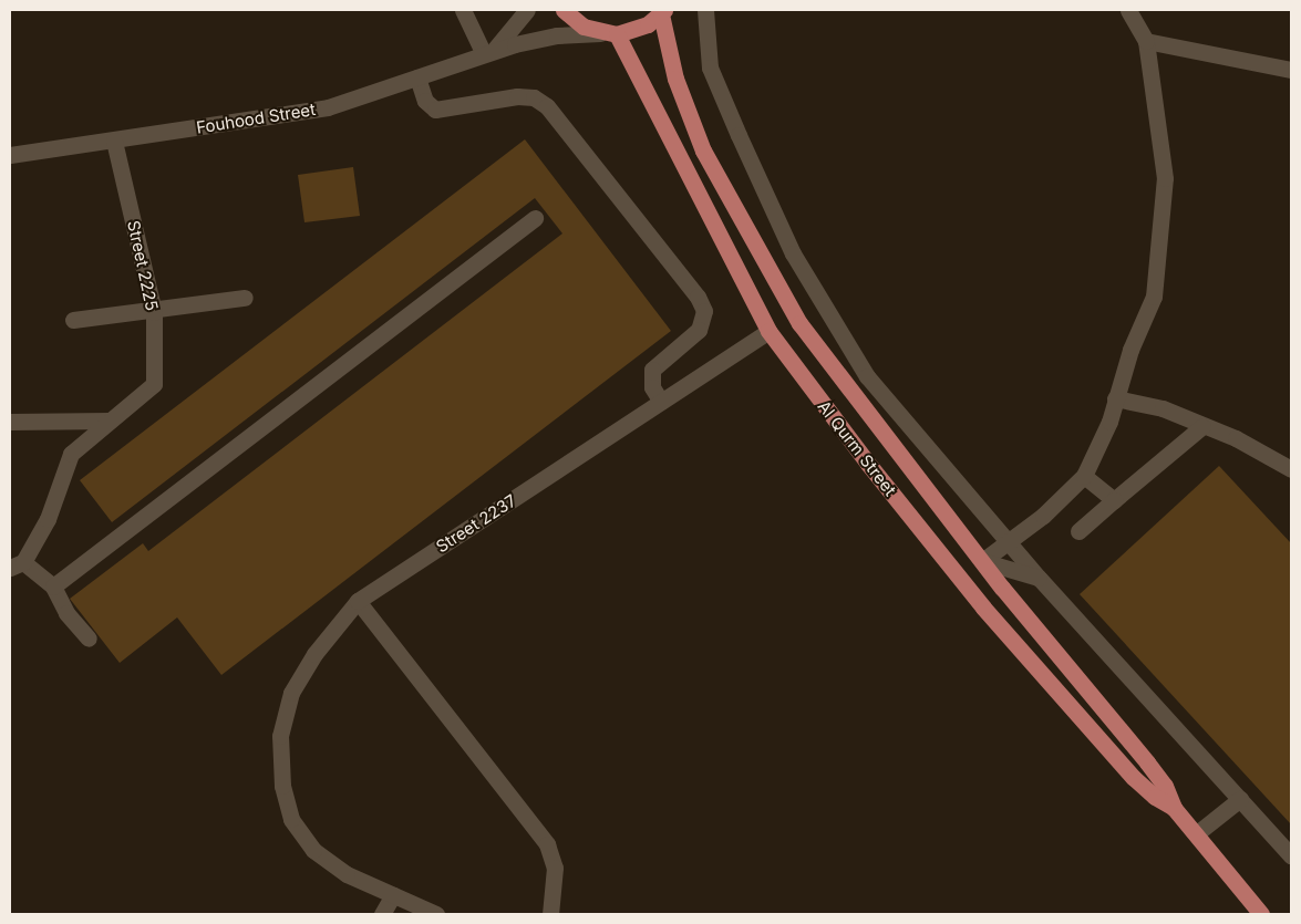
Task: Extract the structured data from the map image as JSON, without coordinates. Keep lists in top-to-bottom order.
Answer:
{
  "streets": {
    "main road": ["Al Qurm Street"],
    "street": ["Fouhood Street", "Street 2225", "Street 2237"]
  },
  "crossings": [
    ["Fouhood Street", "Street 2225"],
    ["Al Qurm Street", "Street 2237"]
  ]
}
